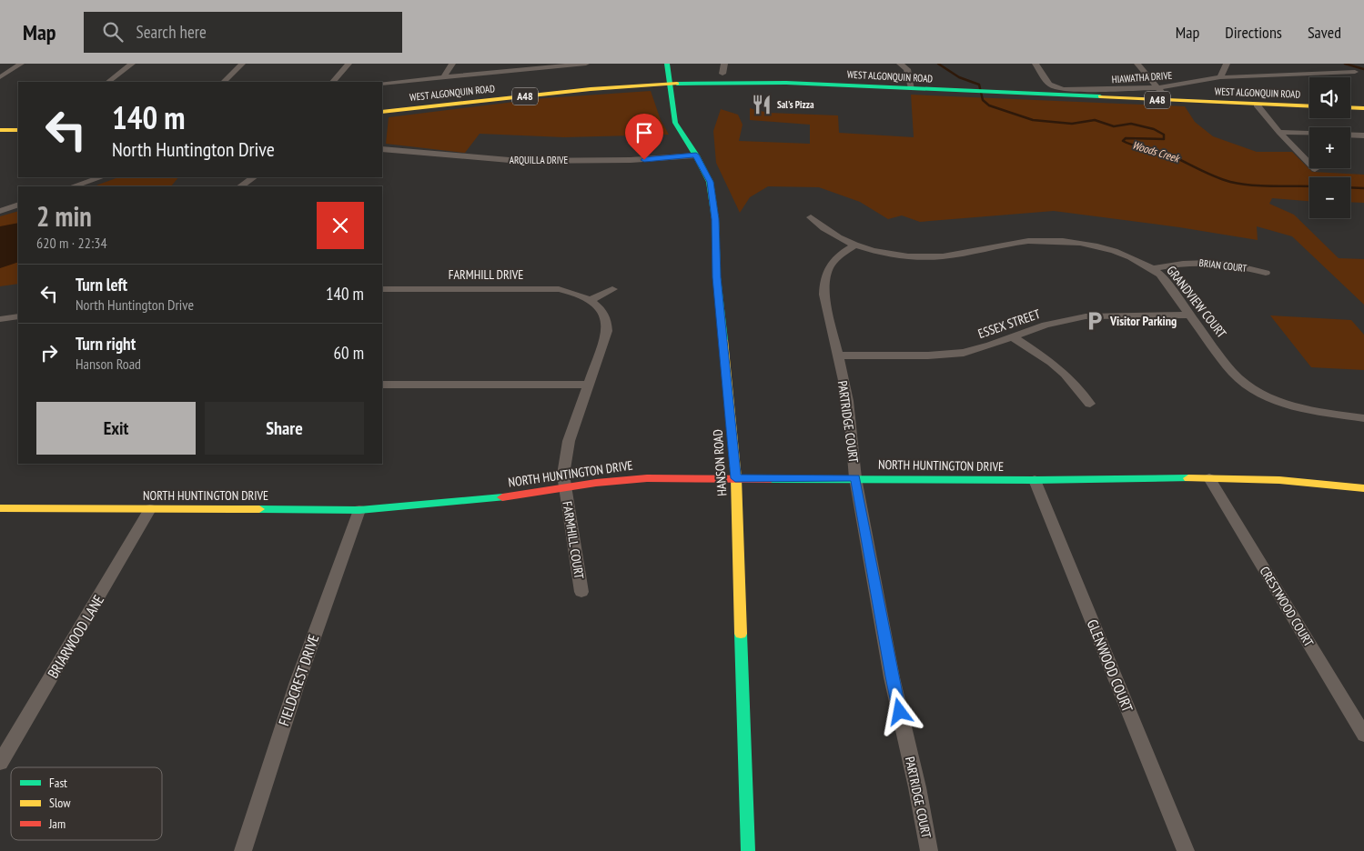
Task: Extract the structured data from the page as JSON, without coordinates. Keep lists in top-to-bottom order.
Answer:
{
  "streets": {
    "main road": [
      "WEST ALGONQUIN ROAD",
      "A48",
      "HANSON ROAD",
      "NORTH HUNTINGTON DRIVE"
    ],
    "street": [
      "HIAWATHA DRIVE",
      "ARQUILLA DRIVE",
      "BRIAN COURT",
      "FARMHILL DRIVE",
      "GRANDVIEW COURT",
      "ESSEX STREET",
      "PARTRIDGE COURT",
      "FARMHILL COURT",
      "CRESTWOOD COURT",
      "BRIARWOOD LANE",
      "GLENWOOD COURT",
      "FIELDCREST DRIVE"
    ]
  },
  "crossings": [
    ["WEST ALGONQUIN ROAD", "HANSON ROAD"],
    ["ARQUILLA DRIVE", "HANSON ROAD"],
    ["BRIAN COURT", "GRANDVIEW COURT"],
    ["FARMHILL DRIVE", "NORTH HUNTINGTON DRIVE"],
    ["FARMHILL DRIVE", "FARMHILL COURT"],
    ["GRANDVIEW COURT", "ESSEX STREET"],
    ["GRANDVIEW COURT", "PARTRIDGE COURT"],
    ["ESSEX STREET", "PARTRIDGE COURT"],
    ["PARTRIDGE COURT", "NORTH HUNTINGTON DRIVE"],
    ["HANSON ROAD", "NORTH HUNTINGTON DRIVE"],
    ["NORTH HUNTINGTON DRIVE", "FARMHILL COURT"],
    ["NORTH HUNTINGTON DRIVE", "CRESTWOOD COURT"],
    ["NORTH HUNTINGTON DRIVE", "BRIARWOOD LANE"],
    ["NORTH HUNTINGTON DRIVE", "GLENWOOD COURT"],
    ["NORTH HUNTINGTON DRIVE", "FIELDCREST DRIVE"]
  ],
  "water": ["Woods Creek"],
  "places": {
    "restaurant": ["Sal's Pizza"],
    "parking": ["Visitor Parking"]
  },
  "legend": ["Fast", "Slow", "Jam"],
  "page": {
    "header": "Map",
    "search": "Search here",
    "nav": ["Map", "Directions", "Saved"],
    "map_buttons": ["+", "−"],
    "turn": ["140 m", "North Huntington Drive"],
    "heading": ["2 min", "620 m · 22:34"],
    "list": [
      {
        "name": "Turn left",
        "note": "North Huntington Drive",
        "value": "140 m"
      },
      {
        "name": "Turn right",
        "note": "Hanson Road",
        "value": "60 m"
      }
    ],
    "buttons": ["Exit", "Share"]
  }
}
